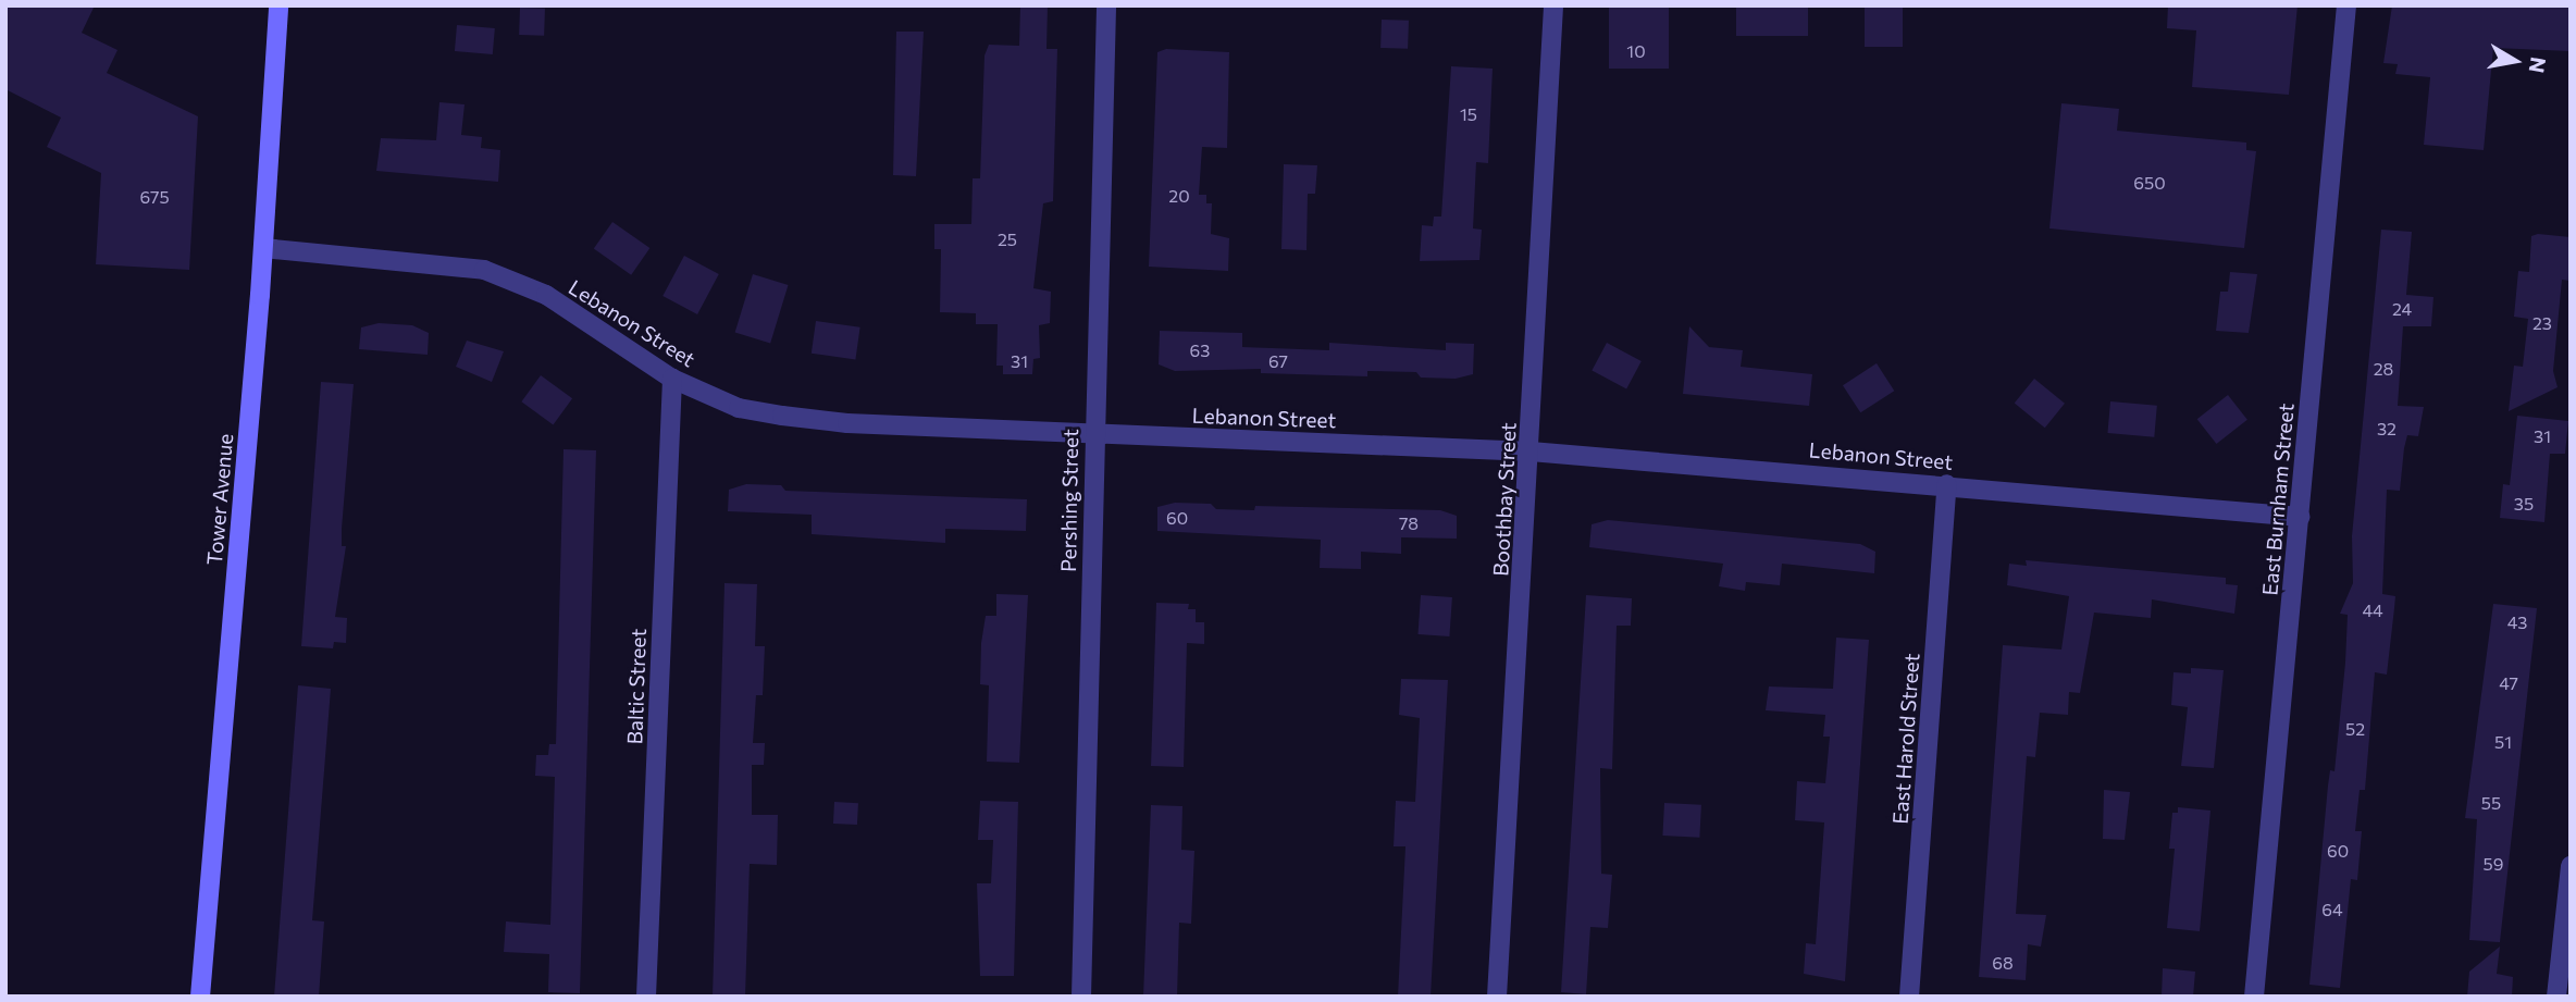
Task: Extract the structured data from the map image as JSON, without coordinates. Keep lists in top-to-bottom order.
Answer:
{
  "streets": {
    "main road": ["Tower Avenue"],
    "street": [
      "Lebanon Street",
      "Boothbay Street",
      "East Burnham Street",
      "Pershing Street",
      "Baltic Street",
      "East Harold Street"
    ]
  },
  "crossings": [
    ["Lebanon Street", "Tower Avenue"],
    ["Lebanon Street", "Boothbay Street"],
    ["Lebanon Street", "East Burnham Street"],
    ["Lebanon Street", "Pershing Street"],
    ["Lebanon Street", "Baltic Street"],
    ["Lebanon Street", "East Harold Street"]
  ],
  "house_numbers": [
    "10",
    "15",
    "650",
    "20",
    "675",
    "25",
    "24",
    "23",
    "63",
    "31",
    "67",
    "28",
    "32",
    "31",
    "35",
    "60",
    "78",
    "44",
    "43",
    "47",
    "52",
    "51",
    "55",
    "60",
    "59",
    "64",
    "68"
  ],
  "north": "right"
}
